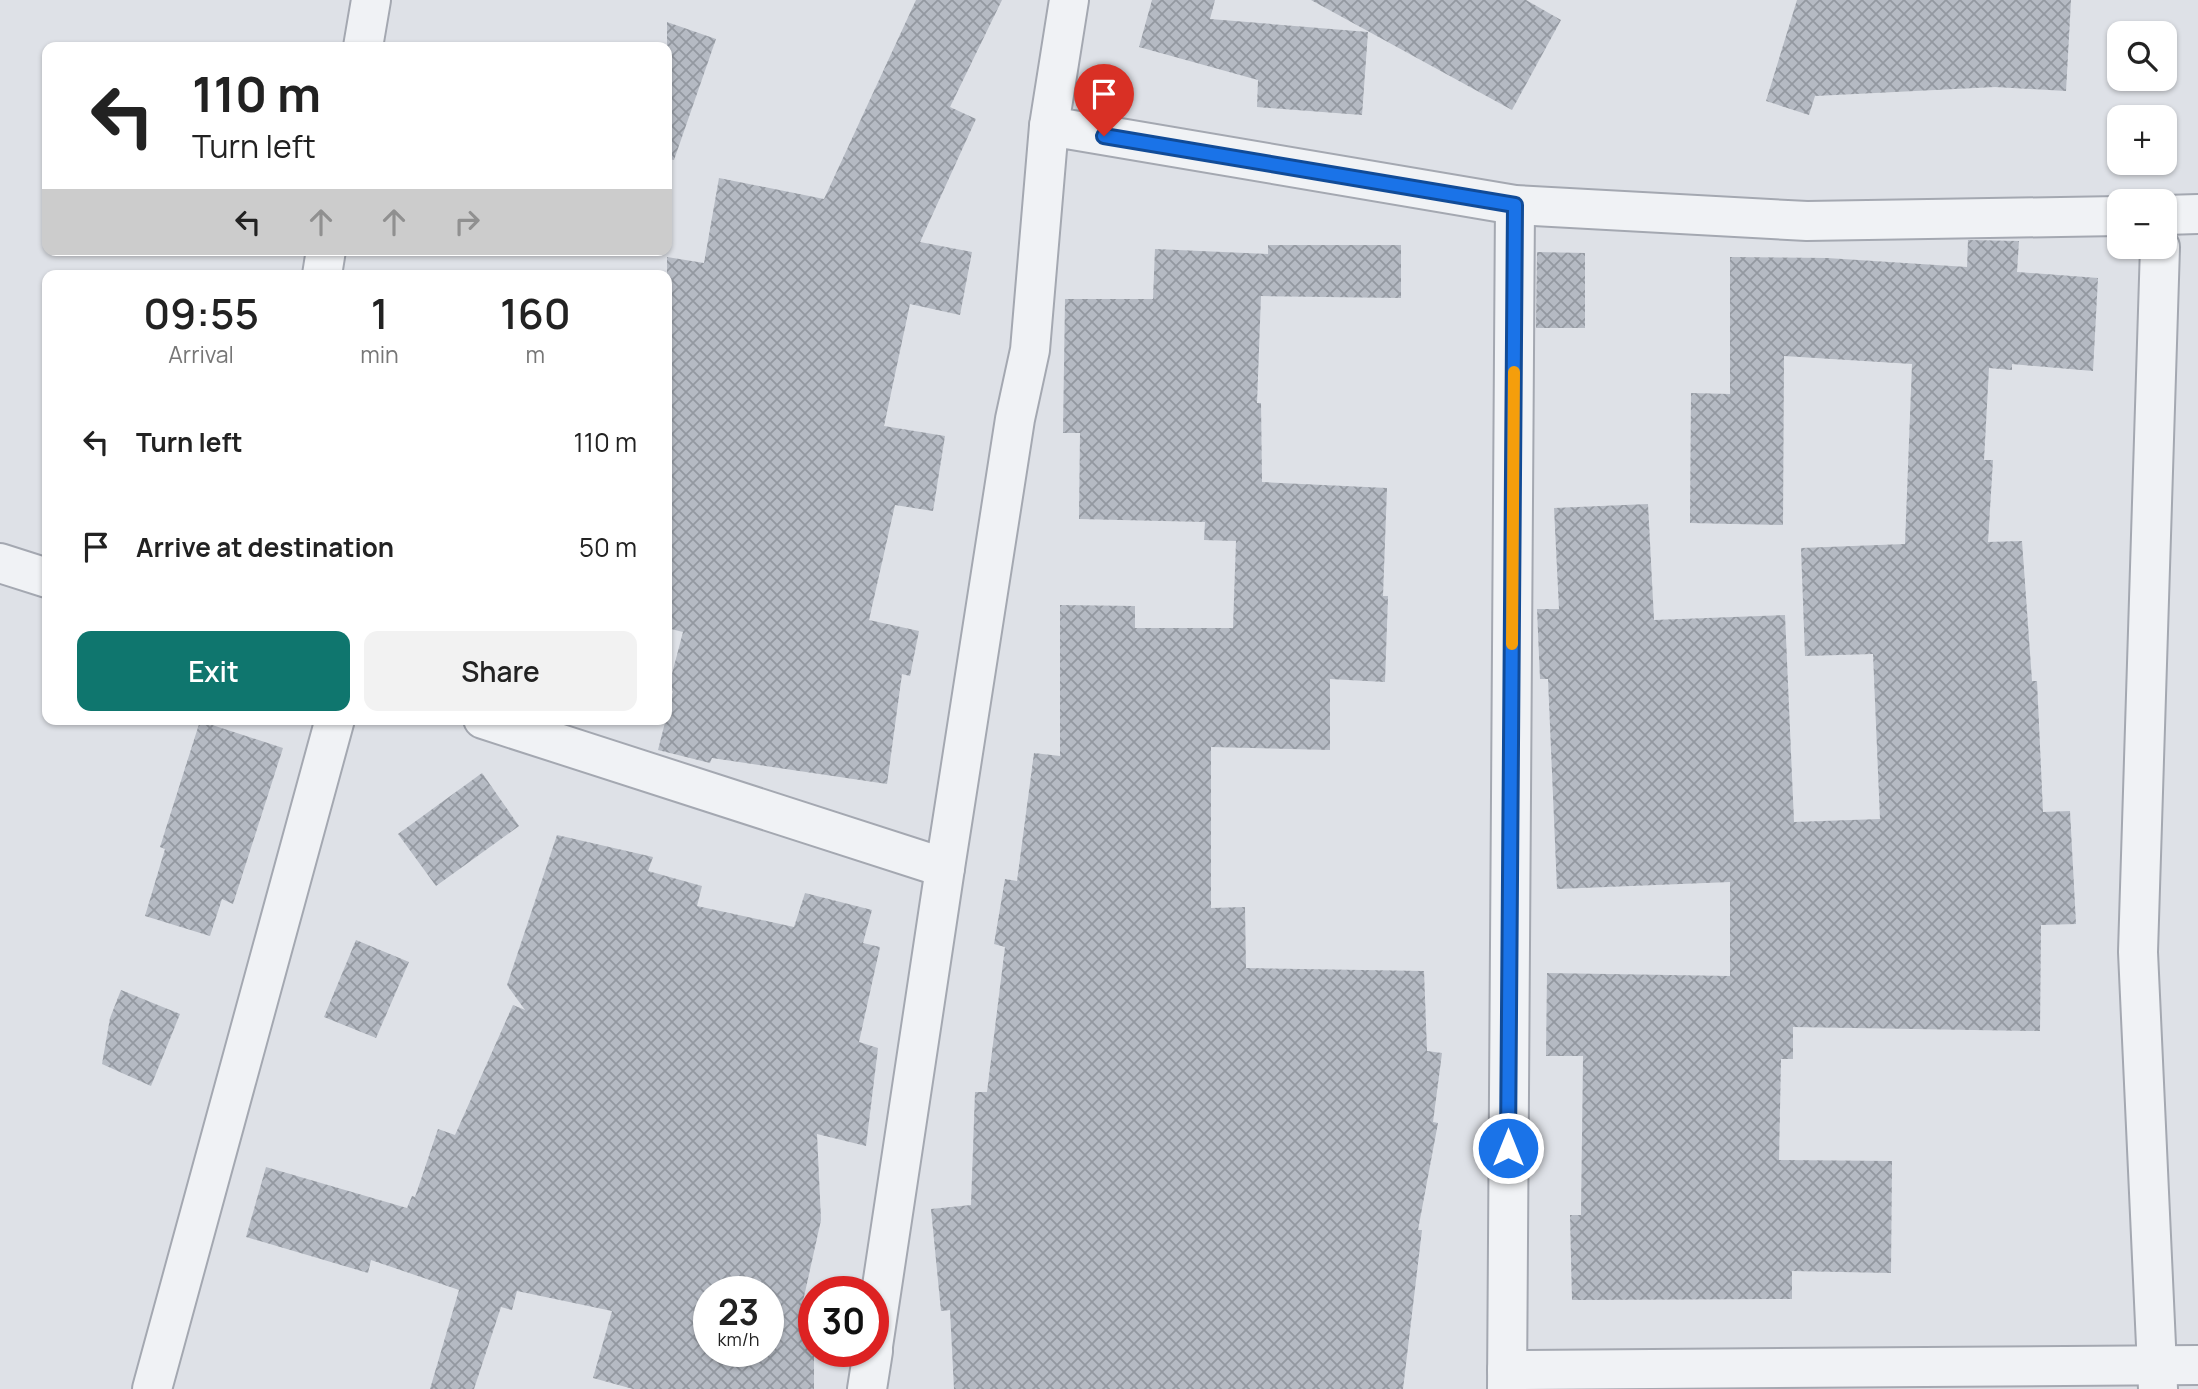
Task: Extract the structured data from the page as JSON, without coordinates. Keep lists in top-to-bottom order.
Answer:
{
  "page": {
    "map_buttons": ["+", "−"],
    "turn": ["110 m", "Turn left"],
    "eta": [
      "09:55",
      "Arrival",
      "1",
      "min",
      "160",
      "m"
    ],
    "list": [
      {
        "name": "Turn left",
        "value": "110 m"
      },
      {
        "name": "Arrive at destination",
        "value": "50 m"
      }
    ],
    "buttons": ["Exit", "Share"],
    "speed": "23 km/h",
    "limit": "30"
  }
}
